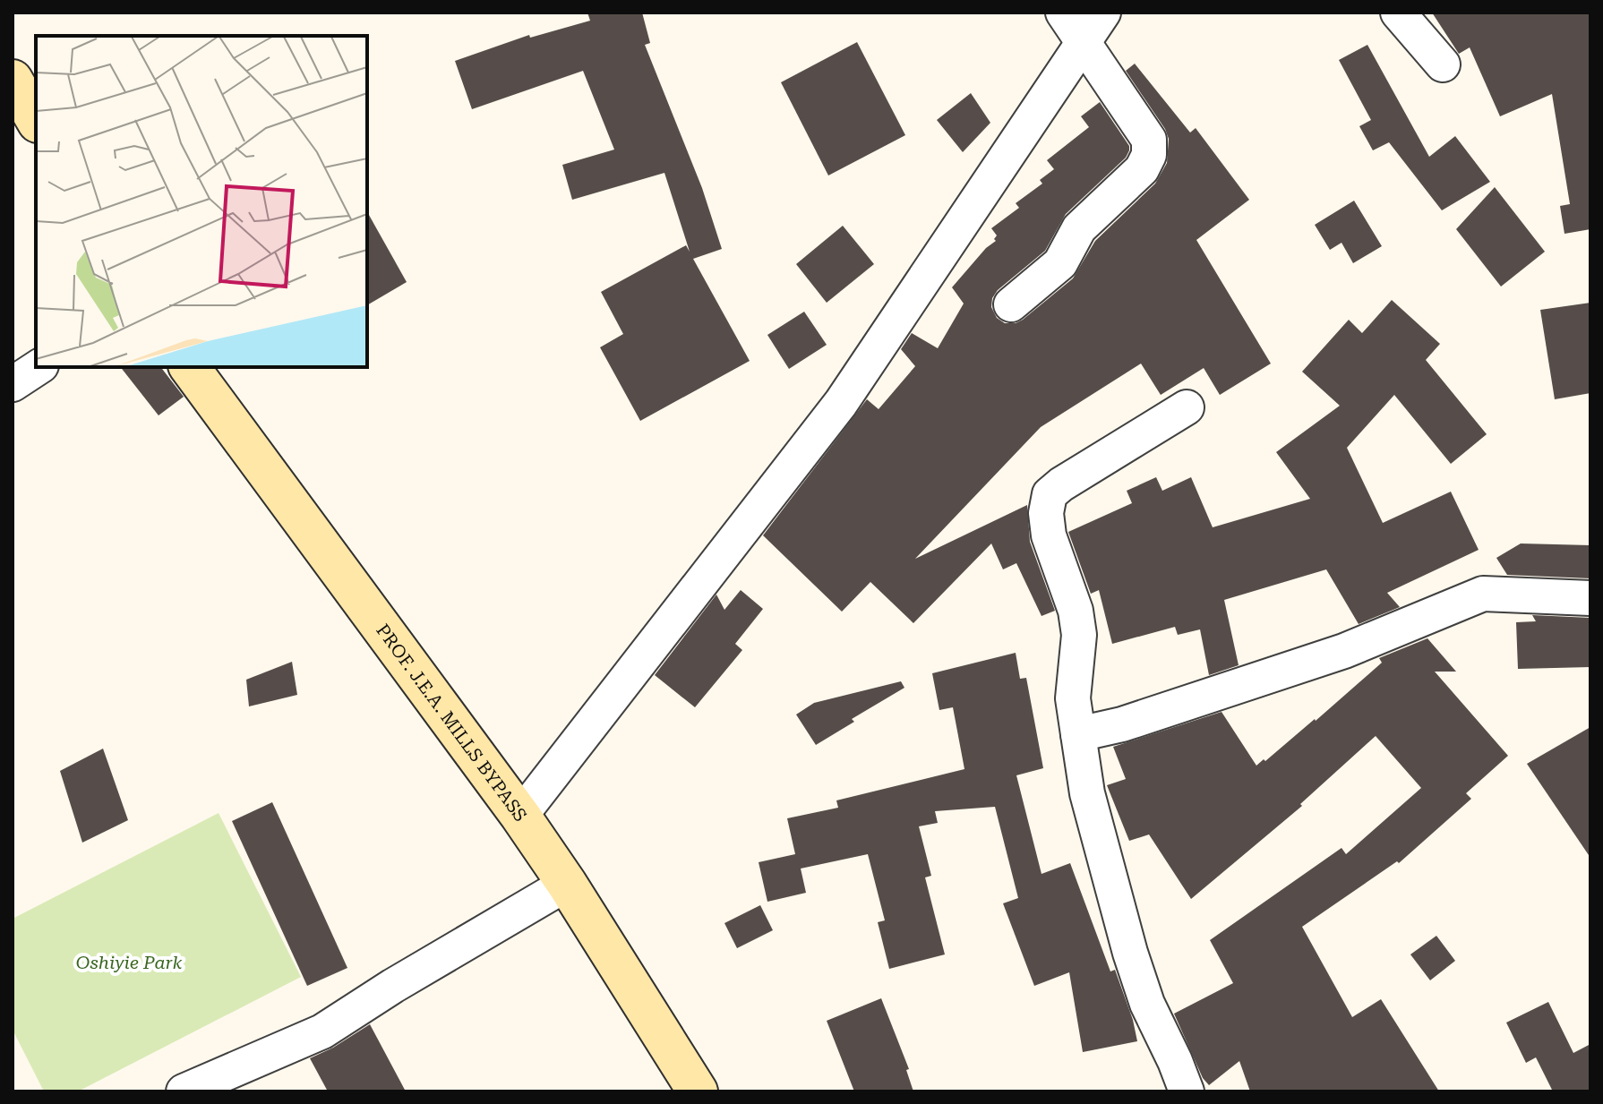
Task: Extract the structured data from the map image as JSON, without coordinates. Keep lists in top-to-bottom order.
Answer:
{
  "streets": {
    "street": ["PROF. J.E.A. MILLS BYPASS"]
  },
  "parks": ["Oshiyie Park"]
}
